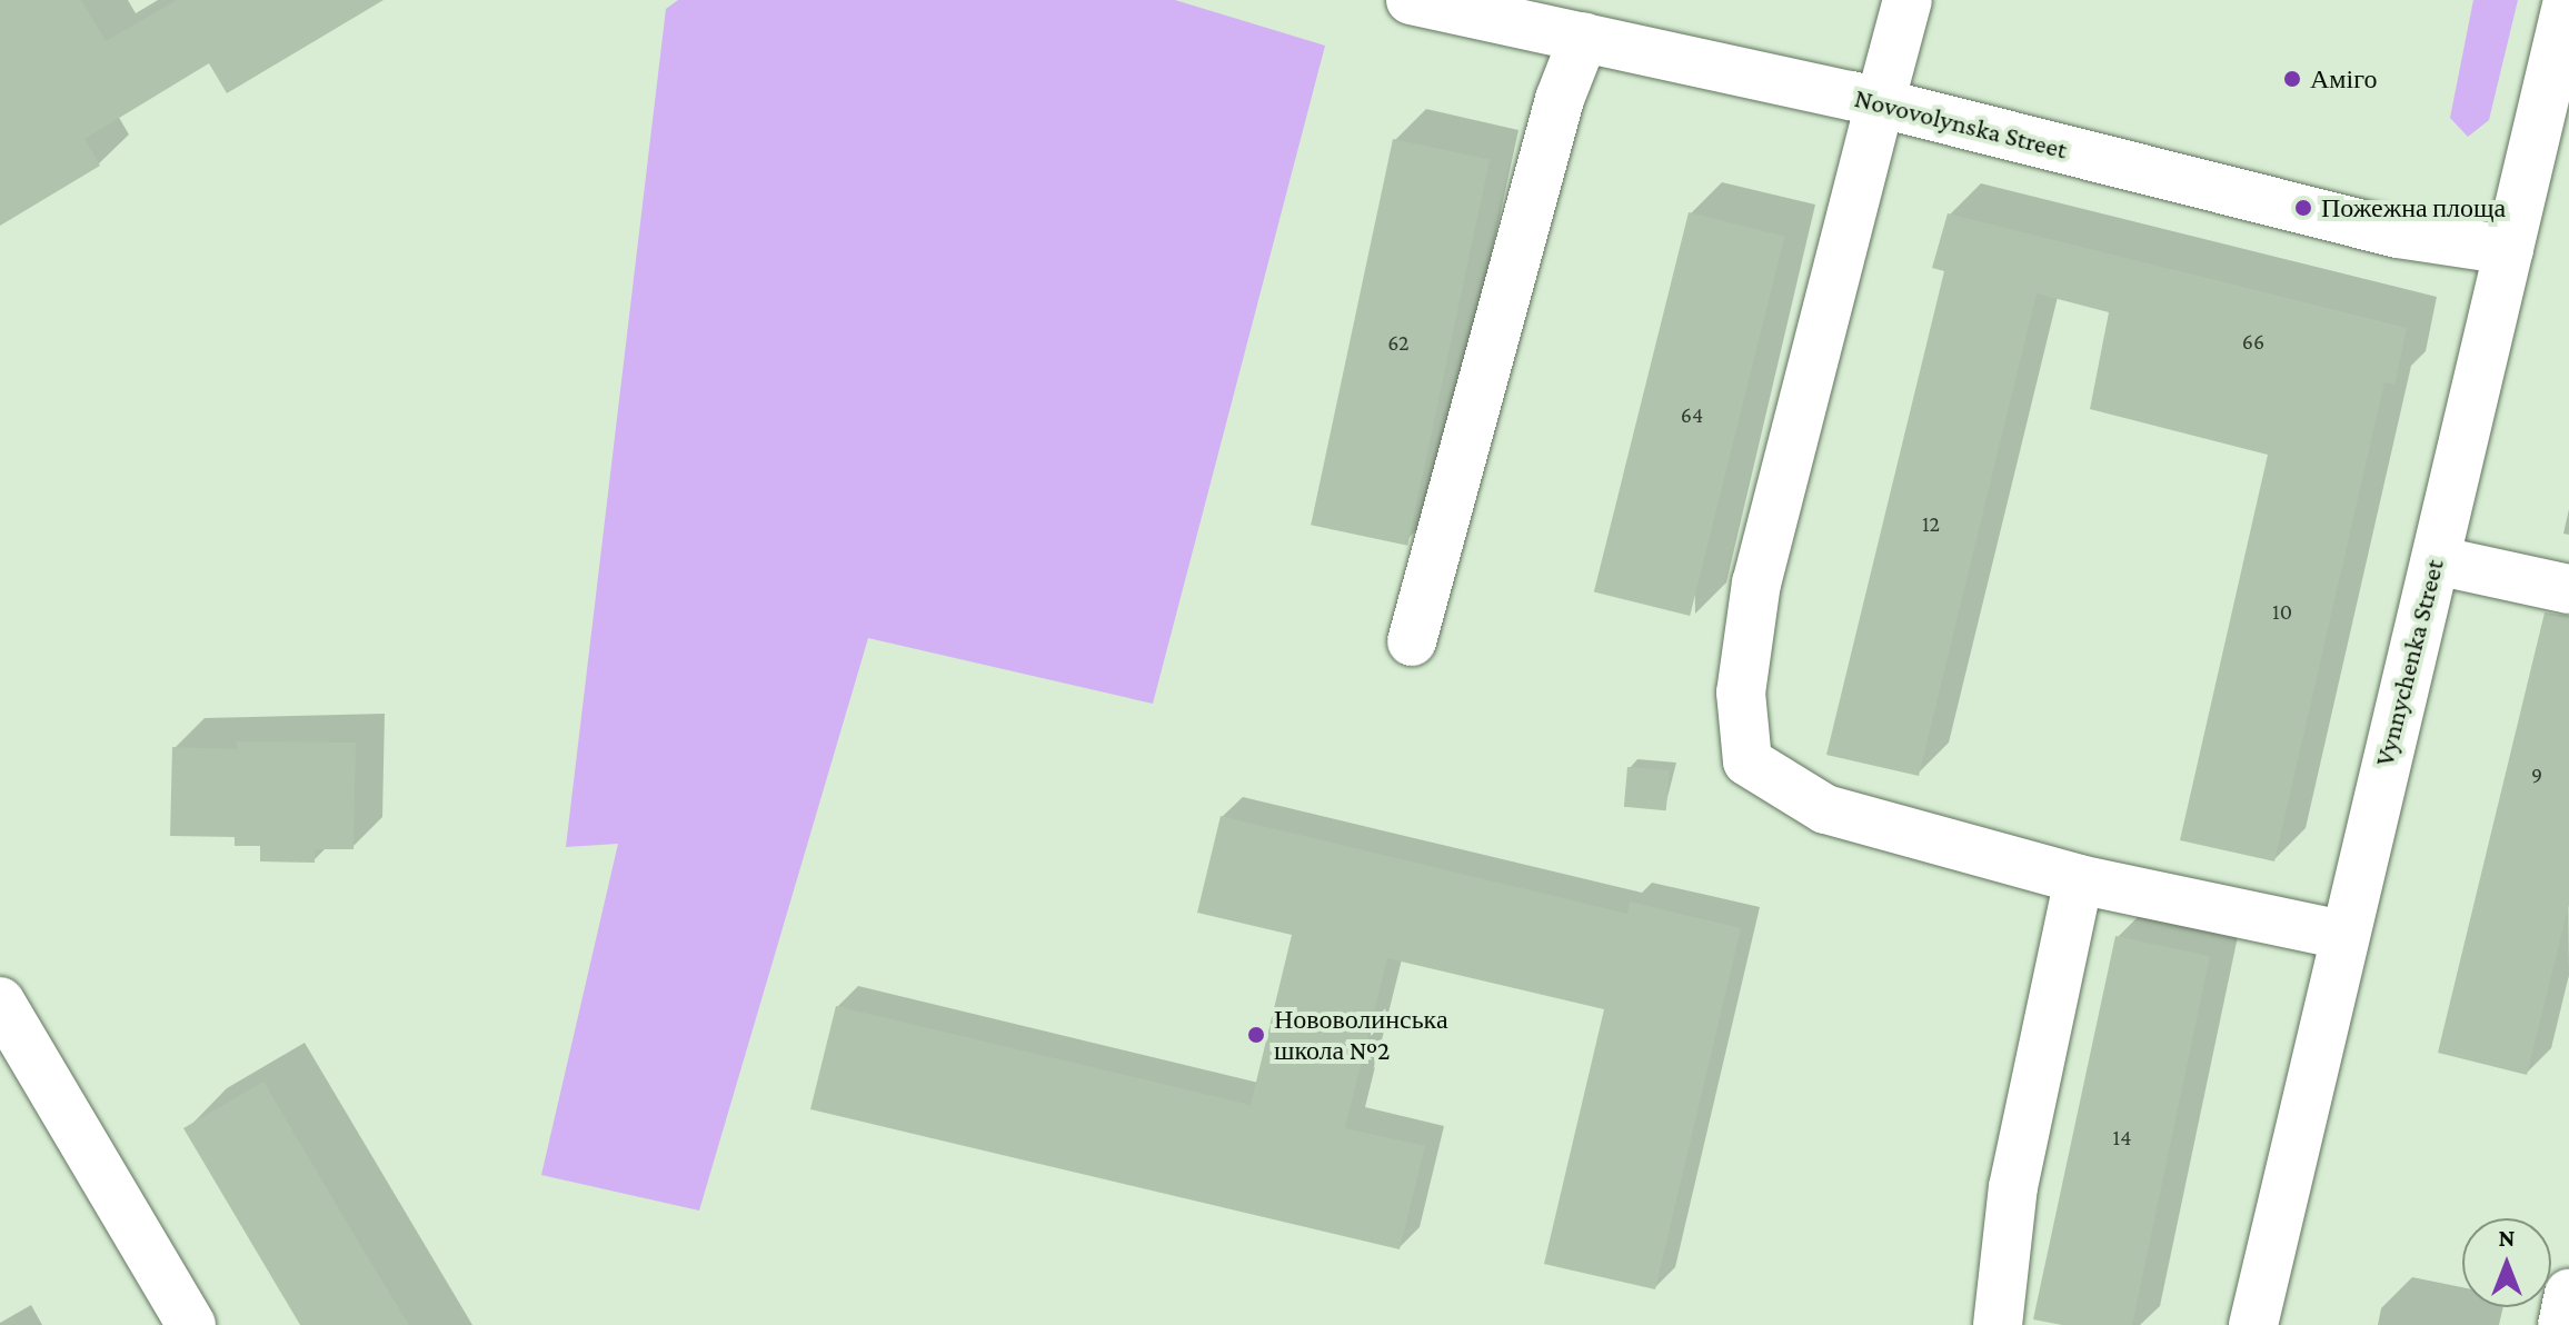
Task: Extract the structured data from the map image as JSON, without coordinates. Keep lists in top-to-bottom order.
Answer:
{
  "streets": {
    "street": ["Novovolynska Street", "Vynnychenka Street"]
  },
  "crossings": [
    ["Novovolynska Street", "Vynnychenka Street"]
  ],
  "places": ["Аміго", "Пожежна площа", "Нововолинська школа №2"],
  "house_numbers": [
    "66",
    "62",
    "64",
    "12",
    "10",
    "9",
    "14"
  ],
  "north": "top"
}
